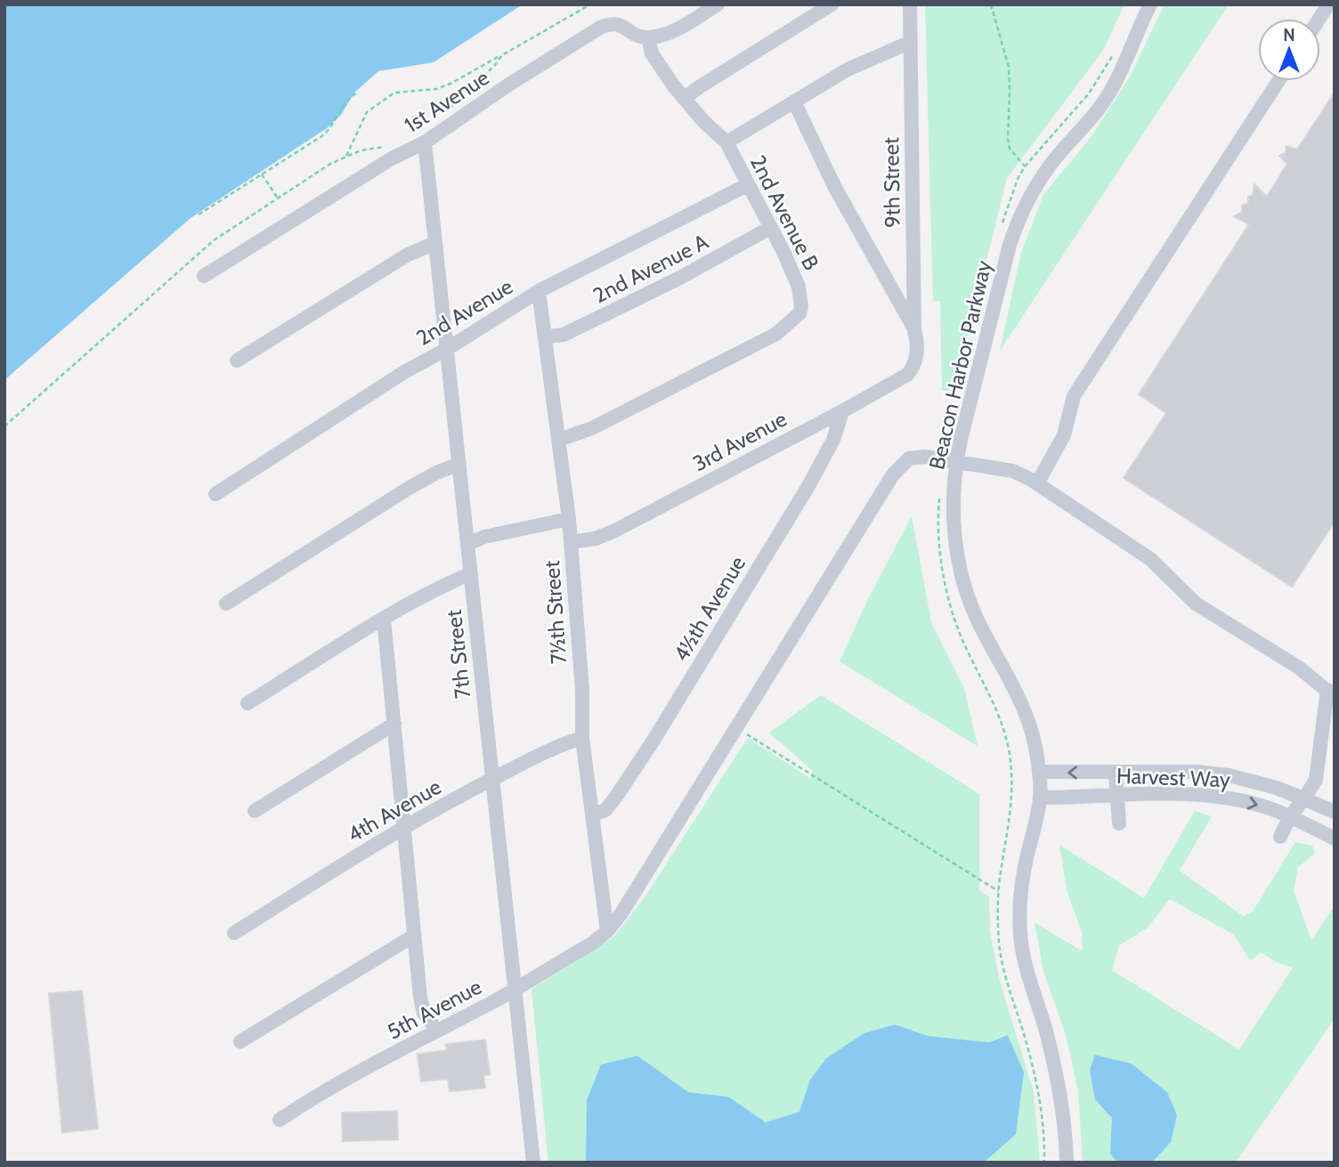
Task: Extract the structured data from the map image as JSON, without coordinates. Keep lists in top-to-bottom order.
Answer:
{
  "streets": {
    "street": [
      "1st Avenue",
      "9th Street",
      "2nd Avenue B",
      "2nd Avenue A",
      "2nd Avenue",
      "Beacon Harbor Parkway",
      "3rd Avenue",
      "4½th Avenue",
      "7½th Street",
      "7th Street",
      "Harvest Way",
      "4th Avenue",
      "5th Avenue"
    ]
  },
  "crossings": [
    ["1st Avenue", "2nd Avenue B"],
    ["1st Avenue", "7th Street"],
    ["9th Street", "3rd Avenue"],
    ["2nd Avenue B", "2nd Avenue A"],
    ["2nd Avenue B", "2nd Avenue"],
    ["2nd Avenue B", "7½th Street"],
    ["2nd Avenue A", "7½th Street"],
    ["2nd Avenue", "7½th Street"],
    ["2nd Avenue", "7th Street"],
    ["Beacon Harbor Parkway", "Harvest Way"],
    ["Beacon Harbor Parkway", "5th Avenue"],
    ["3rd Avenue", "4½th Avenue"],
    ["3rd Avenue", "7½th Street"],
    ["4½th Avenue", "7½th Street"],
    ["7½th Street", "4th Avenue"],
    ["7½th Street", "5th Avenue"],
    ["7th Street", "4th Avenue"],
    ["7th Street", "5th Avenue"]
  ],
  "north": "top"
}
